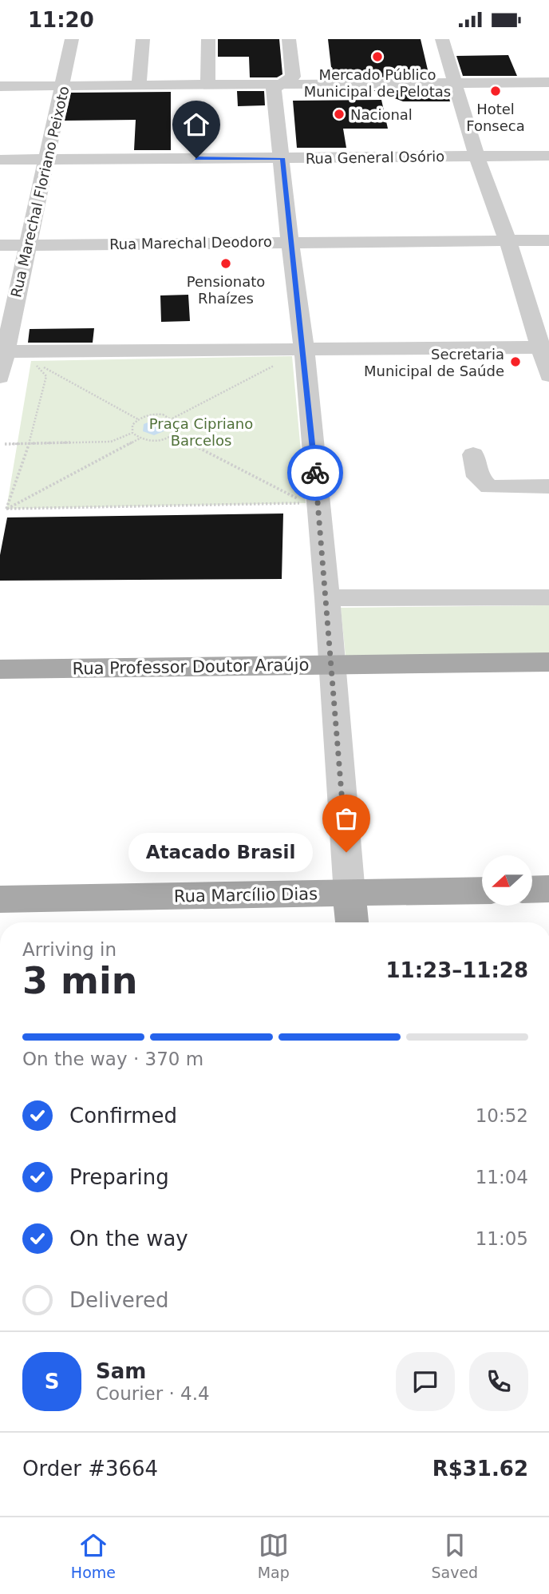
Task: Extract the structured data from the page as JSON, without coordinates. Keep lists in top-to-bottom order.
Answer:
{
  "streets": {
    "main road": ["Rua Professor Doutor Araújo", "Rua Marcílio Dias"],
    "street": ["Rua General Osório", "Rua Marechal Floriano Peixoto", "Rua Marechal Deodoro"]
  },
  "crossings": [
    ["Rua General Osório", "Rua Marechal Floriano Peixoto"],
    ["Rua Marechal Floriano Peixoto", "Rua Marechal Deodoro"]
  ],
  "parks": ["Praça Cipriano Barcelos"],
  "places": [
    "Mercado Público Municipal de Pelotas",
    "Hotel Fonseca",
    "Nacional",
    "Pensionato Rhaízes",
    "Secretaria Municipal de Saúde",
    "Atacado Brasil"
  ],
  "north": "left",
  "page": {
    "status": "11:20",
    "bubble": "Atacado Brasil",
    "heading": ["3 min", "Arriving in", "11:23–11:28"],
    "panel": [
      "Sam",
      "Courier · 4.4",
      "Order #3664",
      "R$31.62"
    ],
    "bar": "On the way · 370 m",
    "list": [
      ["Confirmed", "10:52"],
      ["Preparing", "11:04"],
      ["On the way", "11:05"],
      "Delivered"
    ],
    "round": "S",
    "tabs": ["Home", "Map", "Saved"]
  }
}
